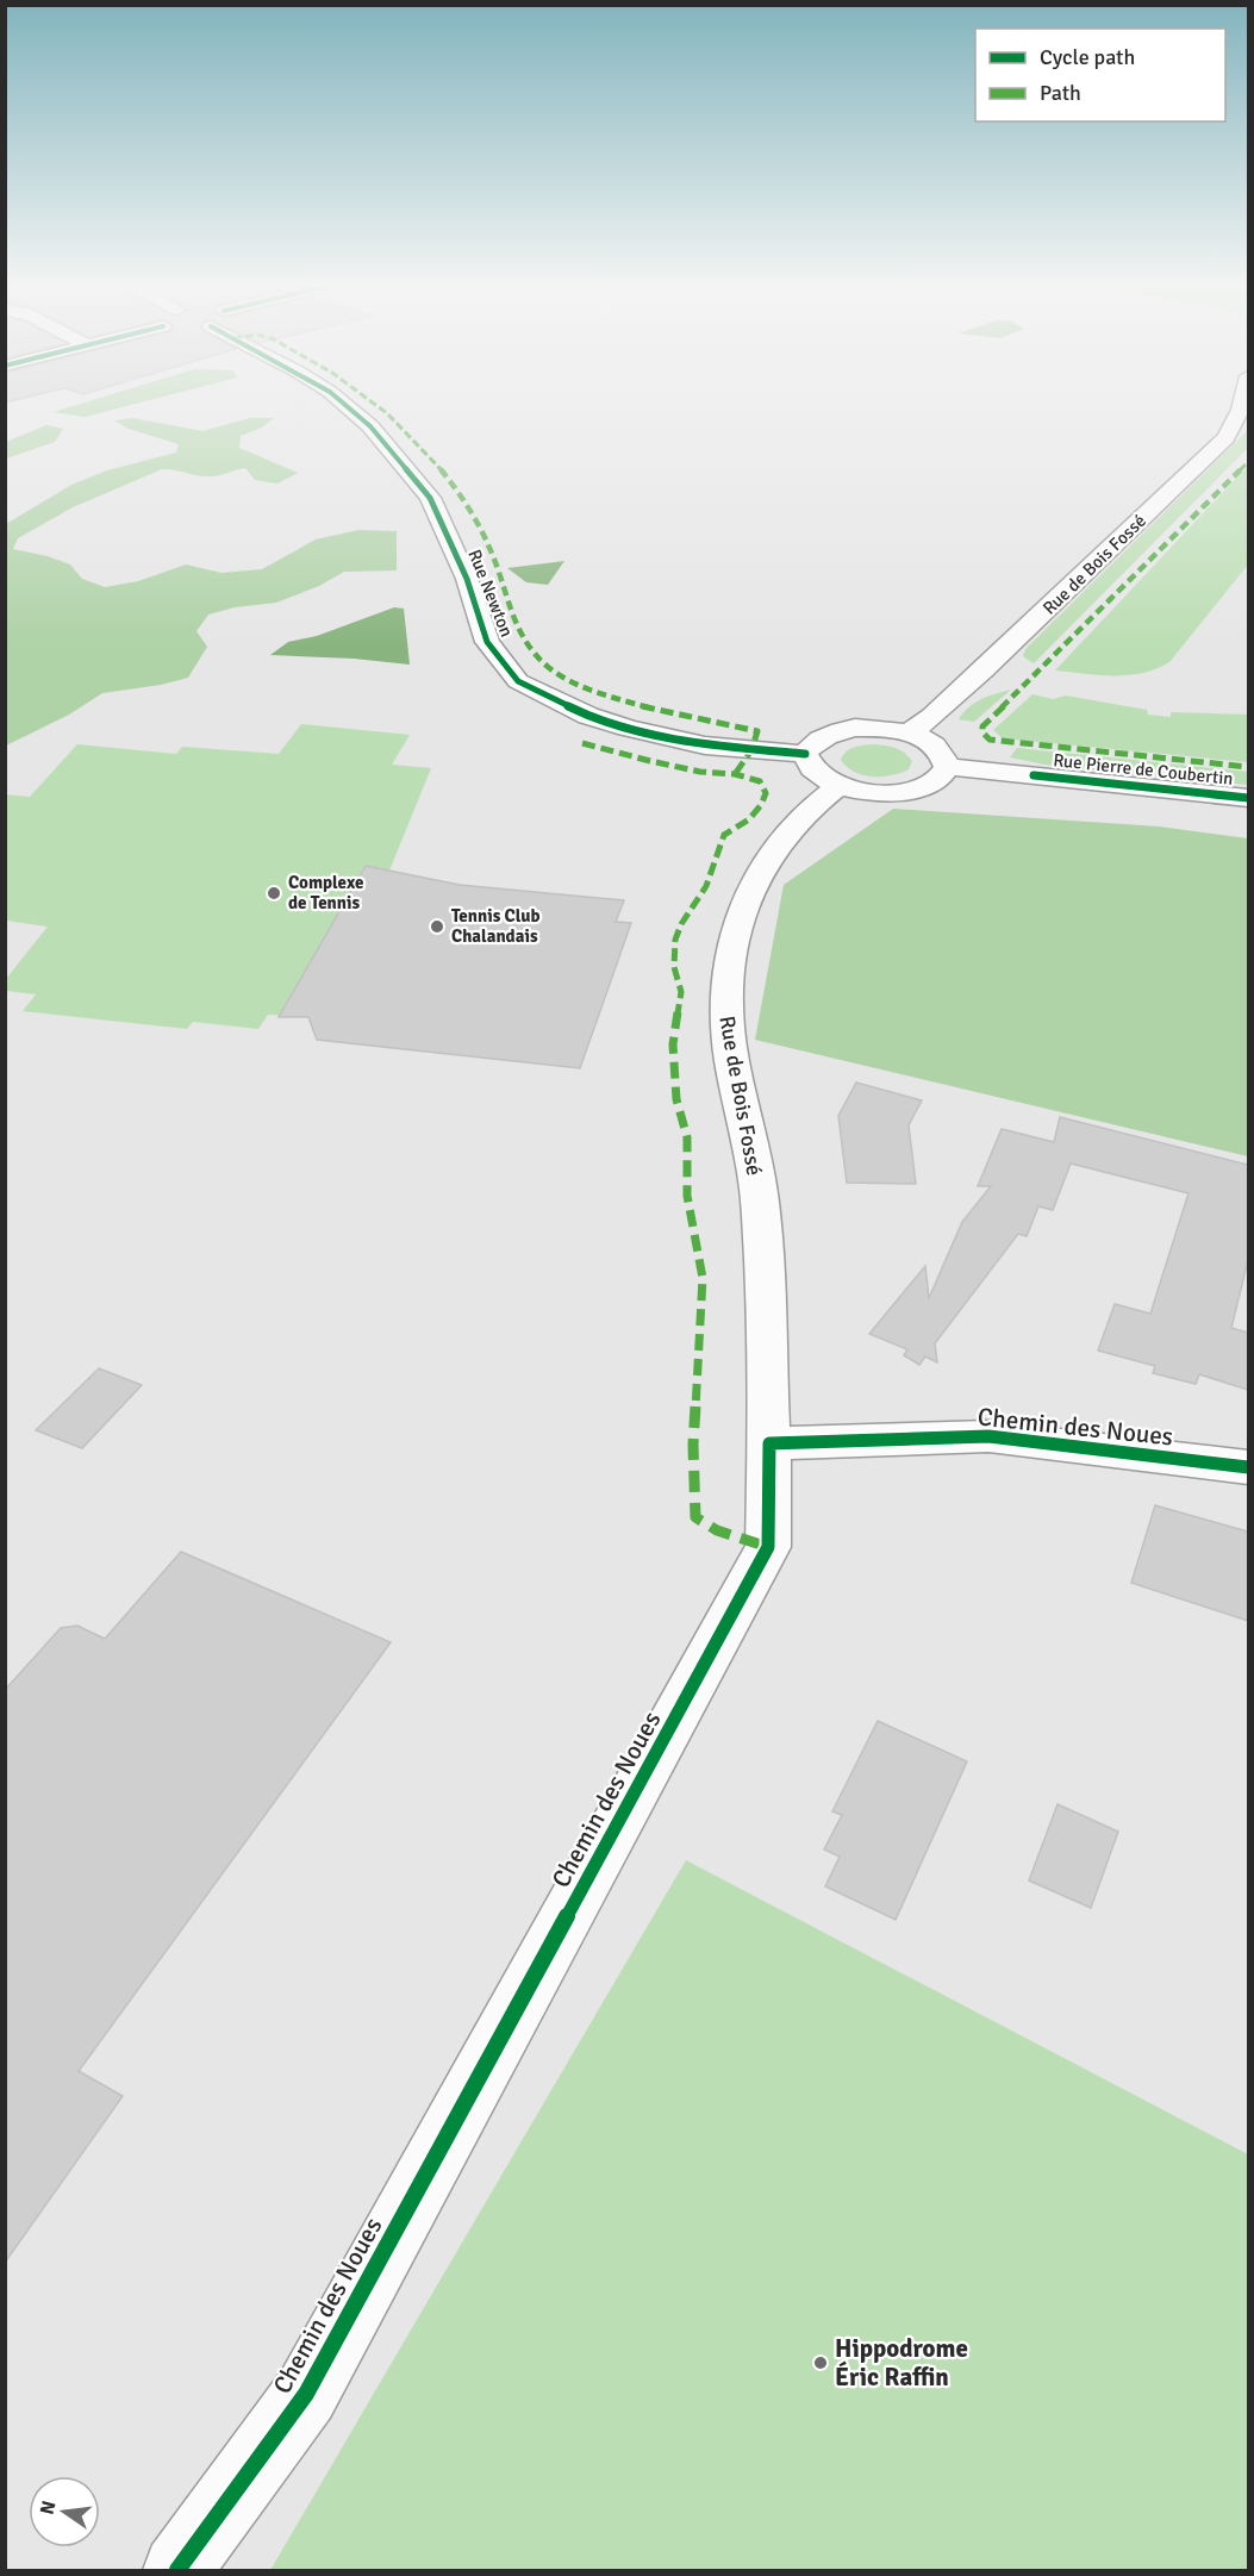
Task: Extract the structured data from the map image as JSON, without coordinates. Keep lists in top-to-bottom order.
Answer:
{
  "streets": {
    "street": [
      "Rue de Bois Fossé",
      "Rue Newton",
      "Rue Pierre de Coubertin",
      "Chemin des Noues"
    ]
  },
  "crossings": [
    ["Rue de Bois Fossé", "Chemin des Noues"]
  ],
  "places": ["Complexe de Tennis", "Tennis Club Chalandais", "Hippodrome Éric Raffin"],
  "legend": ["Cycle path", "Path"],
  "north": "left"
}
